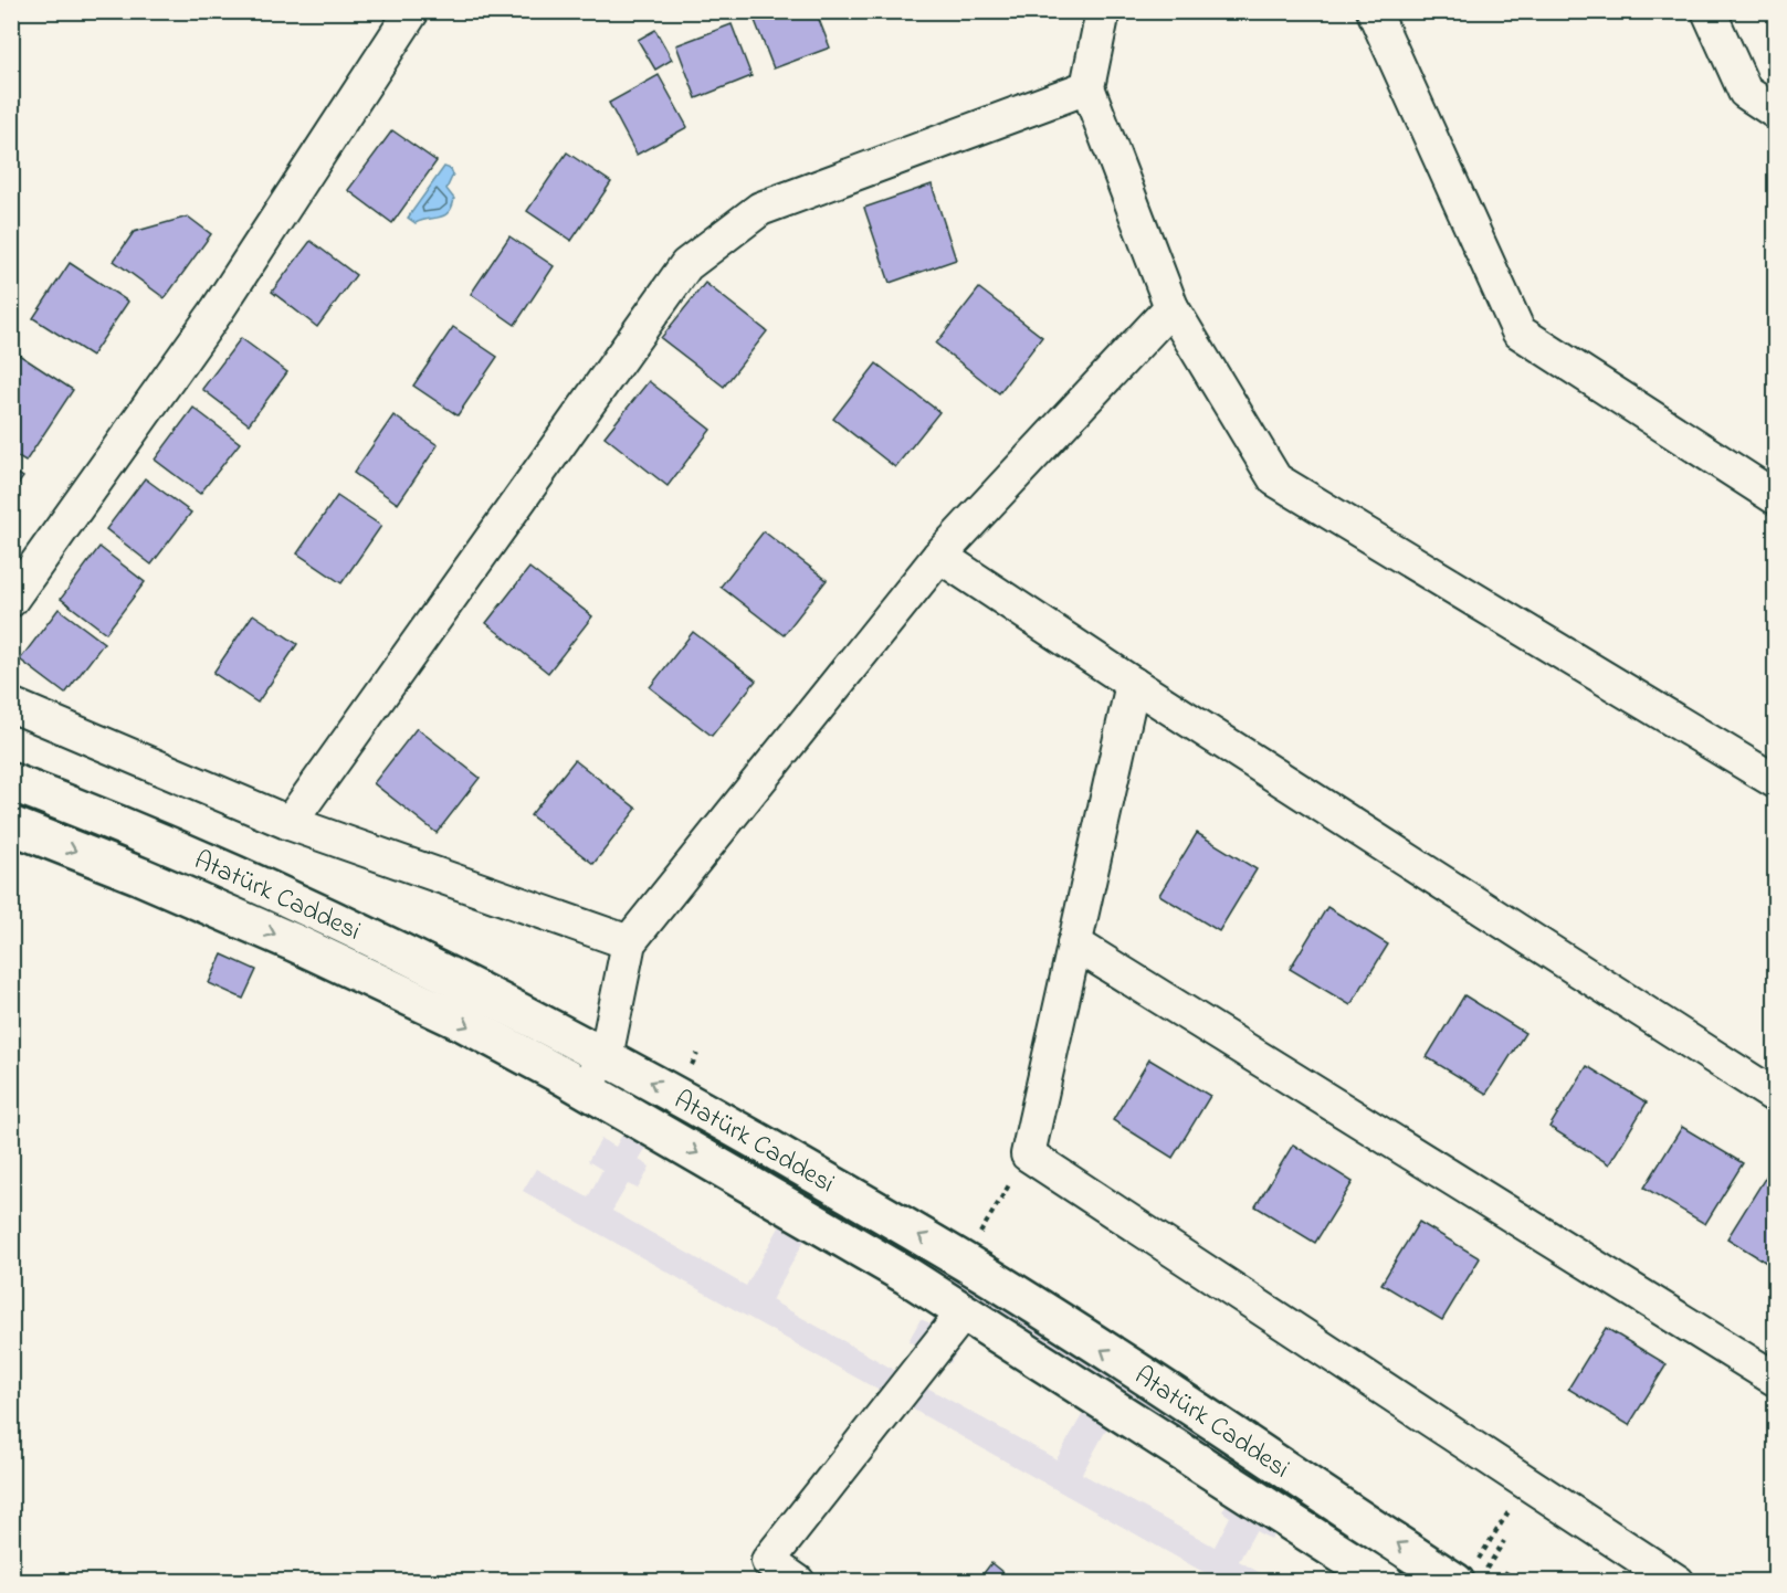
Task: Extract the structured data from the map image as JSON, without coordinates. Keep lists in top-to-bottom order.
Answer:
{
  "streets": {
    "main road": ["Atatürk Caddesi"]
  }
}
